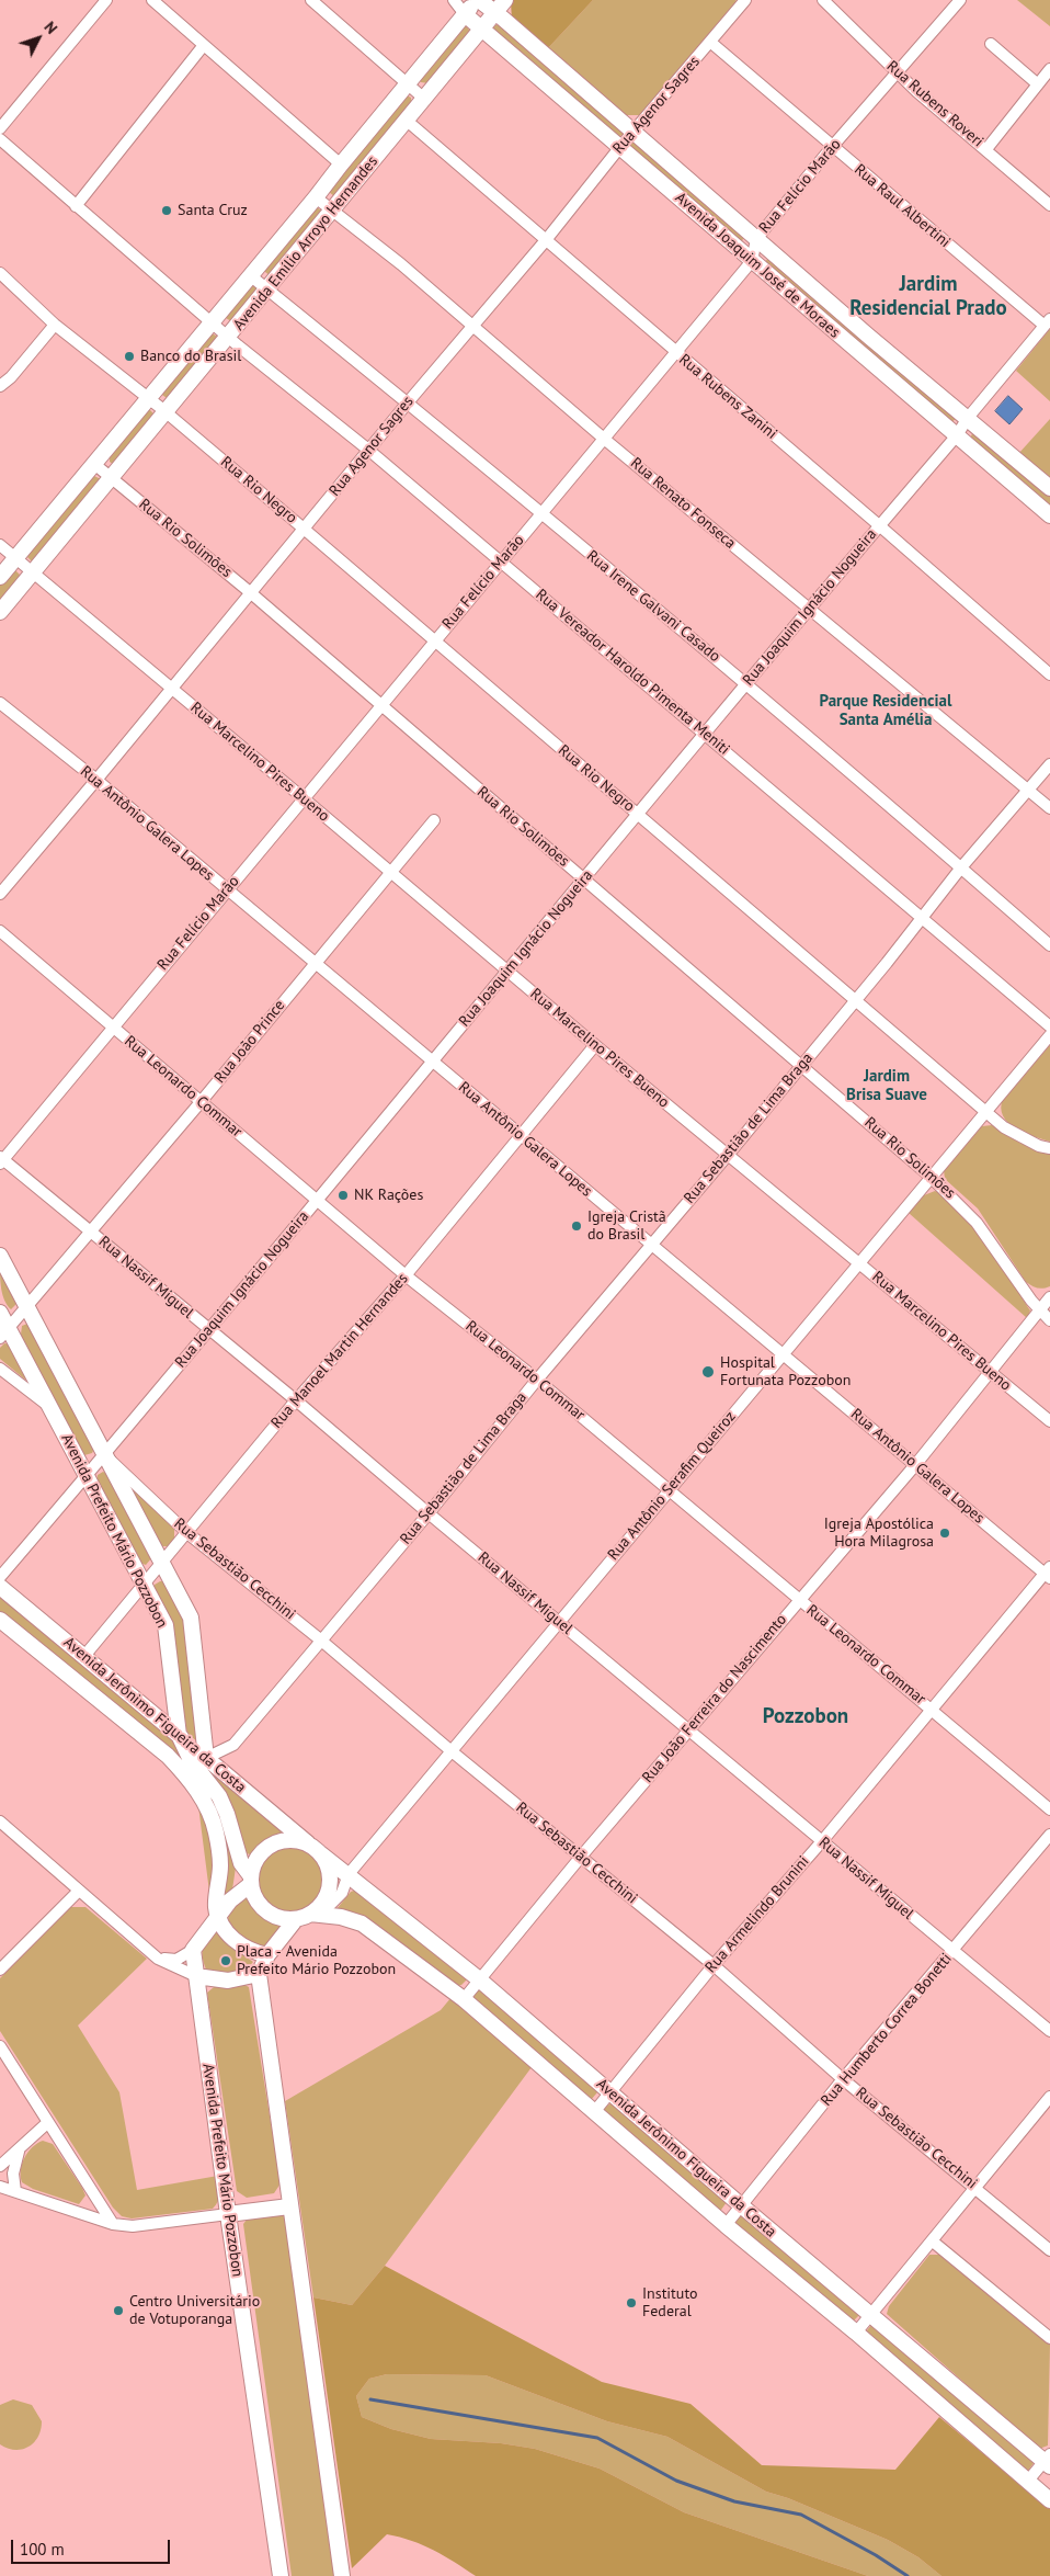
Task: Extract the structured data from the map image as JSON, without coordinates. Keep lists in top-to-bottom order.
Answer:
{
  "streets": {
    "main road": [
      "Avenida Emílio Arroyo Hernandes",
      "Avenida Joaquim José de Moraes",
      "Avenida Prefeito Mário Pozzobon",
      "Avenida Jerônimo Figueira da Costa"
    ],
    "street": [
      "Rua Rubens Roveri",
      "Rua Agenor Sagres",
      "Rua Felício Marão",
      "Rua Raul Albertini",
      "Rua Rubens Zanini",
      "Rua Rio Negro",
      "Rua Renato Fonseca",
      "Rua Rio Solimões",
      "Rua Irene Galvani Casado",
      "Rua Joaquim Ignácio Nogueira",
      "Rua Vereador Haroldo Pimenta Meniti",
      "Rua Marcelino Pires Bueno",
      "Rua Antônio Galera Lopes",
      "Rua João Prince",
      "Rua Leonardo Commar",
      "Rua Sebastião de Lima Braga",
      "Rua Nassif Miguel",
      "Rua Manoel Martin Hernandes",
      "Rua Antônio Serafim Queiroz",
      "Rua Sebastião Cecchini",
      "Rua João Ferreira do Nascimento",
      "Rua Armelindo Brunini",
      "Rua Humberto Correa Bonetti"
    ]
  },
  "crossings": [
    ["Rua Rubens Roveri", "Rua Felício Marão"],
    ["Rua Agenor Sagres", "Rua Raul Albertini"],
    ["Rua Agenor Sagres", "Avenida Joaquim José de Moraes"],
    ["Rua Agenor Sagres", "Rua Rubens Zanini"],
    ["Rua Agenor Sagres", "Rua Rio Negro"],
    ["Rua Agenor Sagres", "Rua Renato Fonseca"],
    ["Rua Agenor Sagres", "Rua Rio Solimões"],
    ["Rua Agenor Sagres", "Rua Irene Galvani Casado"],
    ["Rua Agenor Sagres", "Rua Vereador Haroldo Pimenta Meniti"],
    ["Rua Agenor Sagres", "Rua Marcelino Pires Bueno"],
    ["Rua Agenor Sagres", "Rua Antônio Galera Lopes"],
    ["Rua Felício Marão", "Rua Raul Albertini"],
    ["Rua Felício Marão", "Avenida Joaquim José de Moraes"],
    ["Rua Felício Marão", "Rua Rubens Zanini"],
    ["Rua Felício Marão", "Rua Rio Negro"],
    ["Rua Felício Marão", "Rua Renato Fonseca"],
    ["Rua Felício Marão", "Rua Rio Solimões"],
    ["Rua Felício Marão", "Rua Irene Galvani Casado"],
    ["Rua Felício Marão", "Rua Vereador Haroldo Pimenta Meniti"],
    ["Rua Felício Marão", "Rua Marcelino Pires Bueno"],
    ["Rua Felício Marão", "Rua Antônio Galera Lopes"],
    ["Rua Felício Marão", "Rua Leonardo Commar"],
    ["Rua Felício Marão", "Rua Nassif Miguel"],
    ["Rua Raul Albertini", "Rua Joaquim Ignácio Nogueira"],
    ["Avenida Emílio Arroyo Hernandes", "Avenida Joaquim José de Moraes"],
    ["Avenida Emílio Arroyo Hernandes", "Rua Rubens Zanini"],
    ["Avenida Emílio Arroyo Hernandes", "Rua Rio Negro"],
    ["Avenida Emílio Arroyo Hernandes", "Rua Renato Fonseca"],
    ["Avenida Emílio Arroyo Hernandes", "Rua Rio Solimões"],
    ["Avenida Emílio Arroyo Hernandes", "Rua Irene Galvani Casado"],
    ["Avenida Emílio Arroyo Hernandes", "Rua Vereador Haroldo Pimenta Meniti"],
    ["Avenida Emílio Arroyo Hernandes", "Rua Marcelino Pires Bueno"],
    ["Avenida Joaquim José de Moraes", "Rua Joaquim Ignácio Nogueira"],
    ["Rua Rubens Zanini", "Rua Joaquim Ignácio Nogueira"],
    ["Rua Rio Negro", "Rua Joaquim Ignácio Nogueira"],
    ["Rua Rio Negro", "Rua Sebastião de Lima Braga"],
    ["Rua Rio Negro", "Rua Antônio Serafim Queiroz"],
    ["Rua Renato Fonseca", "Rua Joaquim Ignácio Nogueira"],
    ["Rua Renato Fonseca", "Rua Sebastião de Lima Braga"],
    ["Rua Rio Solimões", "Rua Joaquim Ignácio Nogueira"],
    ["Rua Rio Solimões", "Rua Sebastião de Lima Braga"],
    ["Rua Rio Solimões", "Rua Antônio Serafim Queiroz"],
    ["Rua Rio Solimões", "Rua João Ferreira do Nascimento"],
    ["Rua Irene Galvani Casado", "Rua Joaquim Ignácio Nogueira"],
    ["Rua Irene Galvani Casado", "Rua Sebastião de Lima Braga"],
    ["Rua Joaquim Ignácio Nogueira", "Rua Vereador Haroldo Pimenta Meniti"],
    ["Rua Joaquim Ignácio Nogueira", "Rua Marcelino Pires Bueno"],
    ["Rua Joaquim Ignácio Nogueira", "Rua Antônio Galera Lopes"],
    ["Rua Joaquim Ignácio Nogueira", "Rua Leonardo Commar"],
    ["Rua Joaquim Ignácio Nogueira", "Rua Nassif Miguel"],
    ["Rua Joaquim Ignácio Nogueira", "Avenida Prefeito Mário Pozzobon"],
    ["Rua Joaquim Ignácio Nogueira", "Rua Sebastião Cecchini"],
    ["Rua Vereador Haroldo Pimenta Meniti", "Rua Sebastião de Lima Braga"],
    ["Rua Marcelino Pires Bueno", "Rua João Prince"],
    ["Rua Marcelino Pires Bueno", "Rua Sebastião de Lima Braga"],
    ["Rua Marcelino Pires Bueno", "Rua Manoel Martin Hernandes"],
    ["Rua Marcelino Pires Bueno", "Rua Antônio Serafim Queiroz"],
    ["Rua Marcelino Pires Bueno", "Rua João Ferreira do Nascimento"],
    ["Rua Antônio Galera Lopes", "Rua João Prince"],
    ["Rua Antônio Galera Lopes", "Rua Sebastião de Lima Braga"],
    ["Rua Antônio Galera Lopes", "Rua Manoel Martin Hernandes"],
    ["Rua Antônio Galera Lopes", "Rua Antônio Serafim Queiroz"],
    ["Rua Antônio Galera Lopes", "Rua João Ferreira do Nascimento"],
    ["Rua Antônio Galera Lopes", "Rua Armelindo Brunini"],
    ["Rua João Prince", "Rua Leonardo Commar"],
    ["Rua João Prince", "Rua Nassif Miguel"],
    ["Rua João Prince", "Avenida Prefeito Mário Pozzobon"],
    ["Rua Leonardo Commar", "Rua Sebastião de Lima Braga"],
    ["Rua Leonardo Commar", "Rua Manoel Martin Hernandes"],
    ["Rua Leonardo Commar", "Rua Antônio Serafim Queiroz"],
    ["Rua Leonardo Commar", "Rua João Ferreira do Nascimento"],
    ["Rua Leonardo Commar", "Rua Armelindo Brunini"],
    ["Rua Sebastião de Lima Braga", "Rua Nassif Miguel"],
    ["Rua Sebastião de Lima Braga", "Avenida Prefeito Mário Pozzobon"],
    ["Rua Sebastião de Lima Braga", "Rua Sebastião Cecchini"],
    ["Rua Sebastião de Lima Braga", "Avenida Jerônimo Figueira da Costa"],
    ["Rua Nassif Miguel", "Rua Manoel Martin Hernandes"],
    ["Rua Nassif Miguel", "Rua Antônio Serafim Queiroz"],
    ["Rua Nassif Miguel", "Rua João Ferreira do Nascimento"],
    ["Rua Nassif Miguel", "Rua Armelindo Brunini"],
    ["Rua Nassif Miguel", "Rua Humberto Correa Bonetti"],
    ["Rua Manoel Martin Hernandes", "Avenida Prefeito Mário Pozzobon"],
    ["Rua Manoel Martin Hernandes", "Rua Sebastião Cecchini"],
    ["Rua Manoel Martin Hernandes", "Avenida Jerônimo Figueira da Costa"],
    ["Rua Antônio Serafim Queiroz", "Avenida Prefeito Mário Pozzobon"],
    ["Rua Antônio Serafim Queiroz", "Rua Sebastião Cecchini"],
    ["Rua Antônio Serafim Queiroz", "Avenida Jerônimo Figueira da Costa"],
    ["Avenida Prefeito Mário Pozzobon", "Rua Sebastião Cecchini"],
    ["Avenida Prefeito Mário Pozzobon", "Avenida Jerônimo Figueira da Costa"],
    ["Rua Sebastião Cecchini", "Rua João Ferreira do Nascimento"],
    ["Rua Sebastião Cecchini", "Rua Armelindo Brunini"],
    ["Rua Sebastião Cecchini", "Rua Humberto Correa Bonetti"],
    ["Rua João Ferreira do Nascimento", "Avenida Jerônimo Figueira da Costa"],
    ["Avenida Jerônimo Figueira da Costa", "Rua Armelindo Brunini"],
    ["Avenida Jerônimo Figueira da Costa", "Rua Humberto Correa Bonetti"]
  ],
  "districts": [
    "Jardim Residencial Prado",
    "Parque Residencial Santa Amélia",
    "Jardim Brisa Suave",
    "Pozzobon"
  ],
  "places": [
    "Santa Cruz",
    "Banco do Brasil",
    "NK Rações",
    "Igreja Cristã do Brasil",
    "Hospital Fortunata Pozzobon",
    "Igreja Apostólica Hora Milagrosa",
    "Placa - Avenida Prefeito Mário Pozzobon",
    "Instituto Federal",
    "Centro Universitário de Votuporanga"
  ],
  "scale_bar": "100 m",
  "north": "top right"
}
